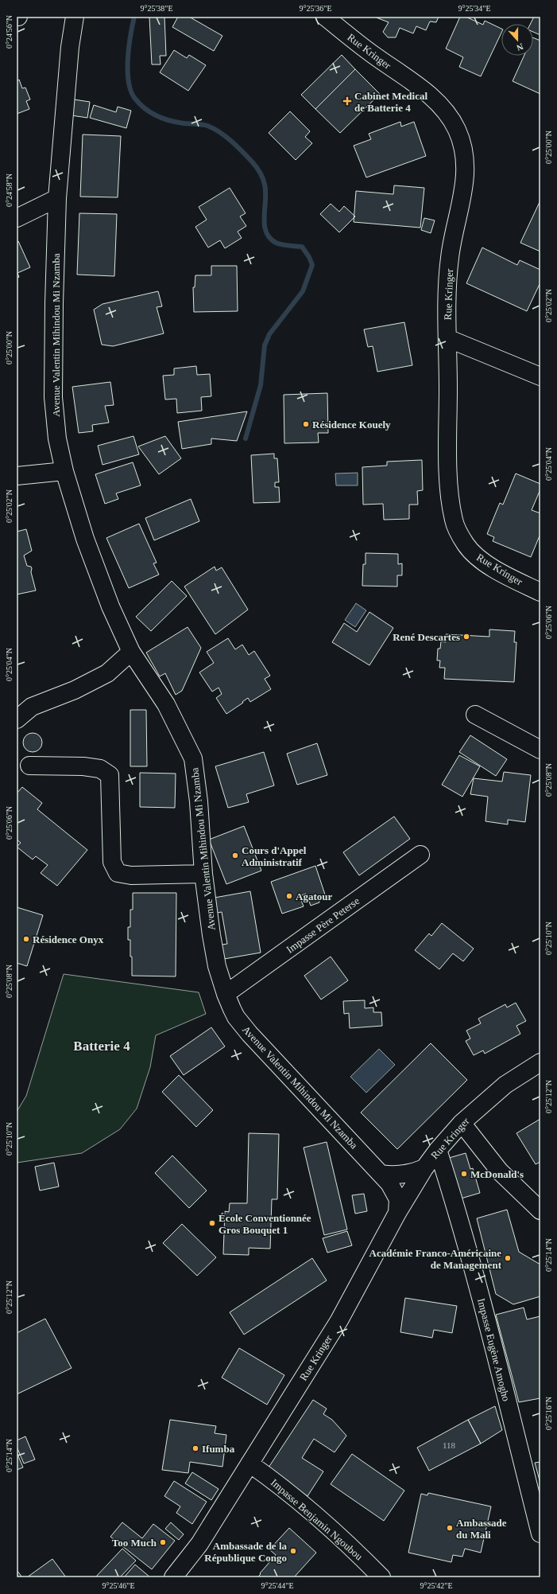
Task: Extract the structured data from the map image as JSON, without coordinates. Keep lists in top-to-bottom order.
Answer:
{
  "streets": {
    "street": [
      "Rue Kringer",
      "Avenue Valentin Mihindou Mi Nzamba",
      "Impasse Père Peterse",
      "Impasse Eugène Amogho",
      "Impasse Benjamin Ngoubou"
    ]
  },
  "crossings": [
    ["Rue Kringer", "Avenue Valentin Mihindou Mi Nzamba"],
    ["Rue Kringer", "Impasse Eugène Amogho"],
    ["Rue Kringer", "Impasse Benjamin Ngoubou"],
    ["Avenue Valentin Mihindou Mi Nzamba", "Impasse Père Peterse"]
  ],
  "districts": ["Batterie 4"],
  "places": {
    "health": ["Cabinet Medical de Batterie 4"],
    "other": [
      "Résidence Kouely",
      "René Descartes",
      "Cours d'Appel Administratif",
      "Agatour",
      "Résidence Onyx",
      "McDonald's",
      "École Conventionnée Gros Bouquet 1",
      "Académie Franco-Américaine de Management",
      "Ifumba",
      "Ambassade du Mali",
      "Too Much",
      "Ambassade de la République Congo"
    ]
  },
  "house_numbers": ["118"],
  "north": "bottom",
  "coordinates": [
    "9°25'38\"E",
    "9°25'36\"E",
    "9°25'34\"E",
    "0°24'56\"N",
    "0°25'00\"N",
    "0°24'58\"N",
    "0°25'02\"N",
    "0°25'04\"N",
    "0°25'06\"N",
    "0°25'08\"N",
    "0°25'10\"N",
    "0°25'12\"N",
    "0°25'14\"N",
    "0°25'16\"N",
    "9°25'46\"E",
    "9°25'44\"E",
    "9°25'42\"E"
  ]
}
